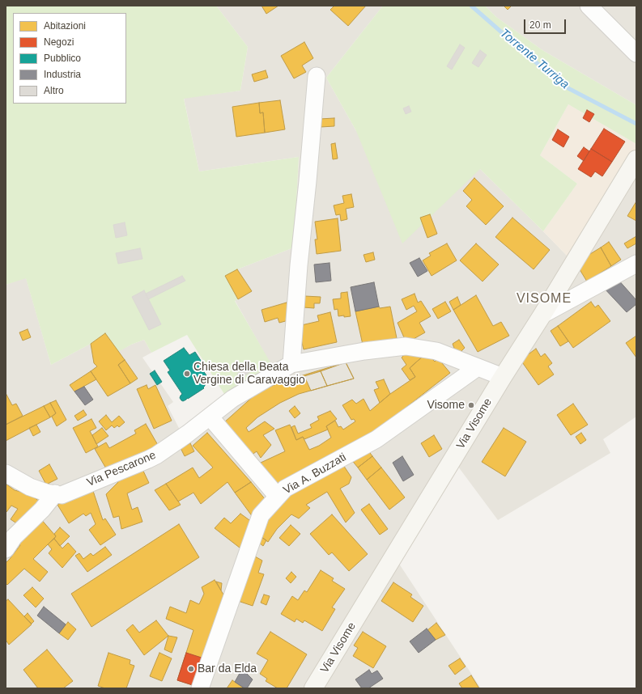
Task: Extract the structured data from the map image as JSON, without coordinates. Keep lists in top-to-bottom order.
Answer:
{
  "streets": {
    "street": ["Via Visome", "Via Pescarone", "Via A. Buzzati"]
  },
  "districts": ["VISOME"],
  "water": ["Torrente Turriga"],
  "places": ["Chiesa della Beata Vergine di Caravaggio", "Visome", "Bar da Elda"],
  "legend": [
    "Abitazioni",
    "Negozi",
    "Pubblico",
    "Industria",
    "Altro"
  ],
  "scale_bar": "20 m"
}
